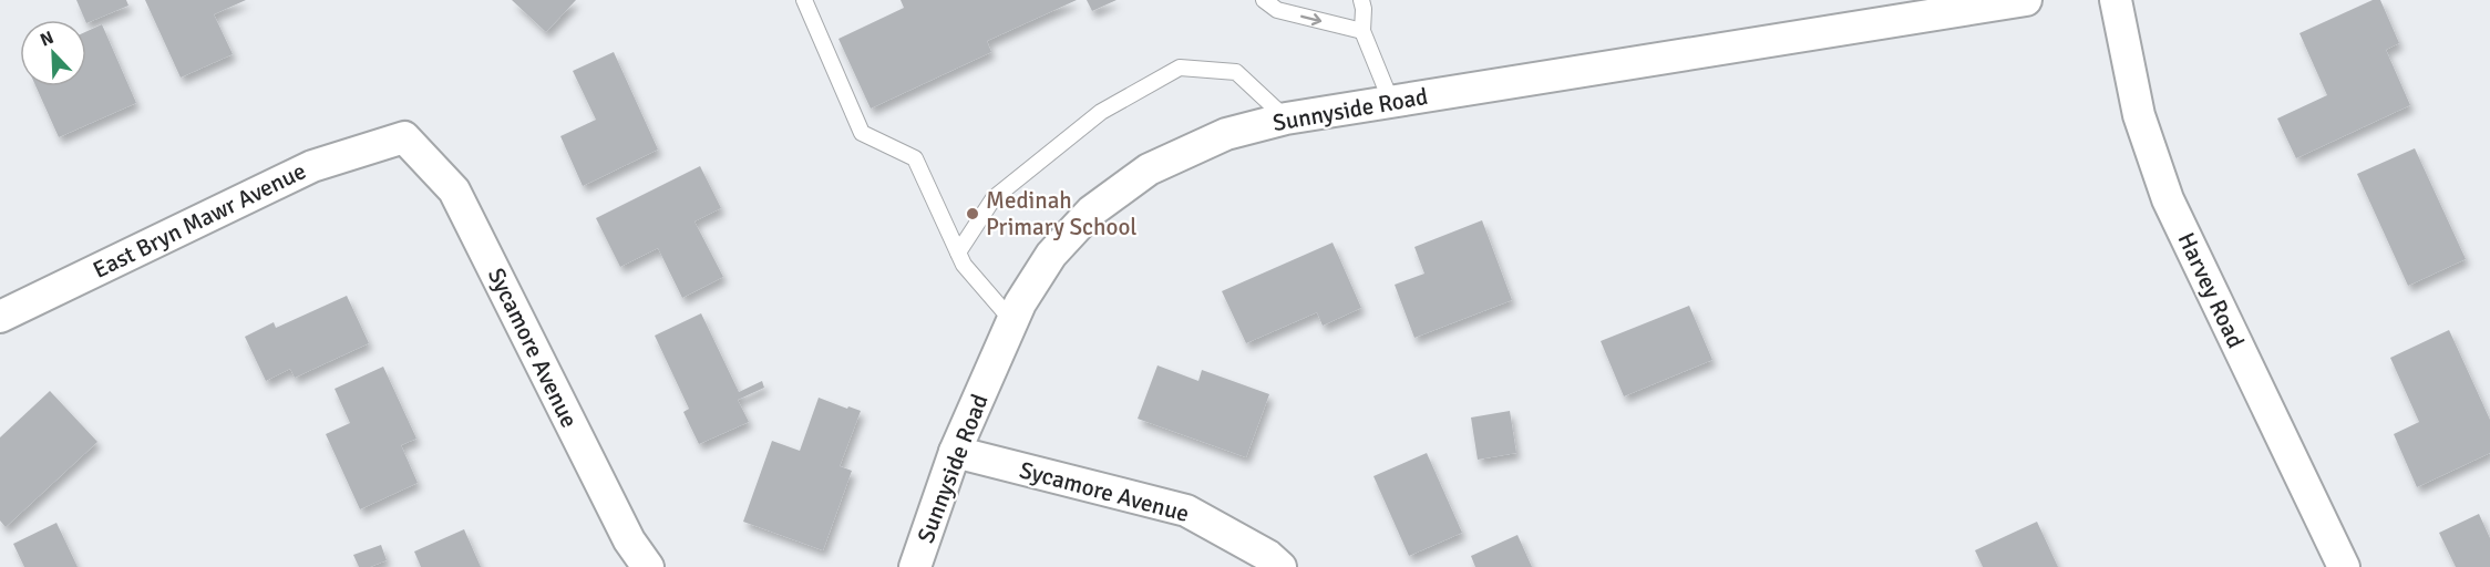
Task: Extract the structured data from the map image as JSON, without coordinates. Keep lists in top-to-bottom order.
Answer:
{
  "streets": {
    "street": [
      "Sunnyside Road",
      "East Bryn Mawr Avenue",
      "Harvey Road",
      "Sycamore Avenue"
    ]
  },
  "crossings": [
    ["Sunnyside Road", "Sycamore Avenue"],
    ["East Bryn Mawr Avenue", "Sycamore Avenue"]
  ],
  "places": ["Medinah Primary School"],
  "north": "top left"
}
